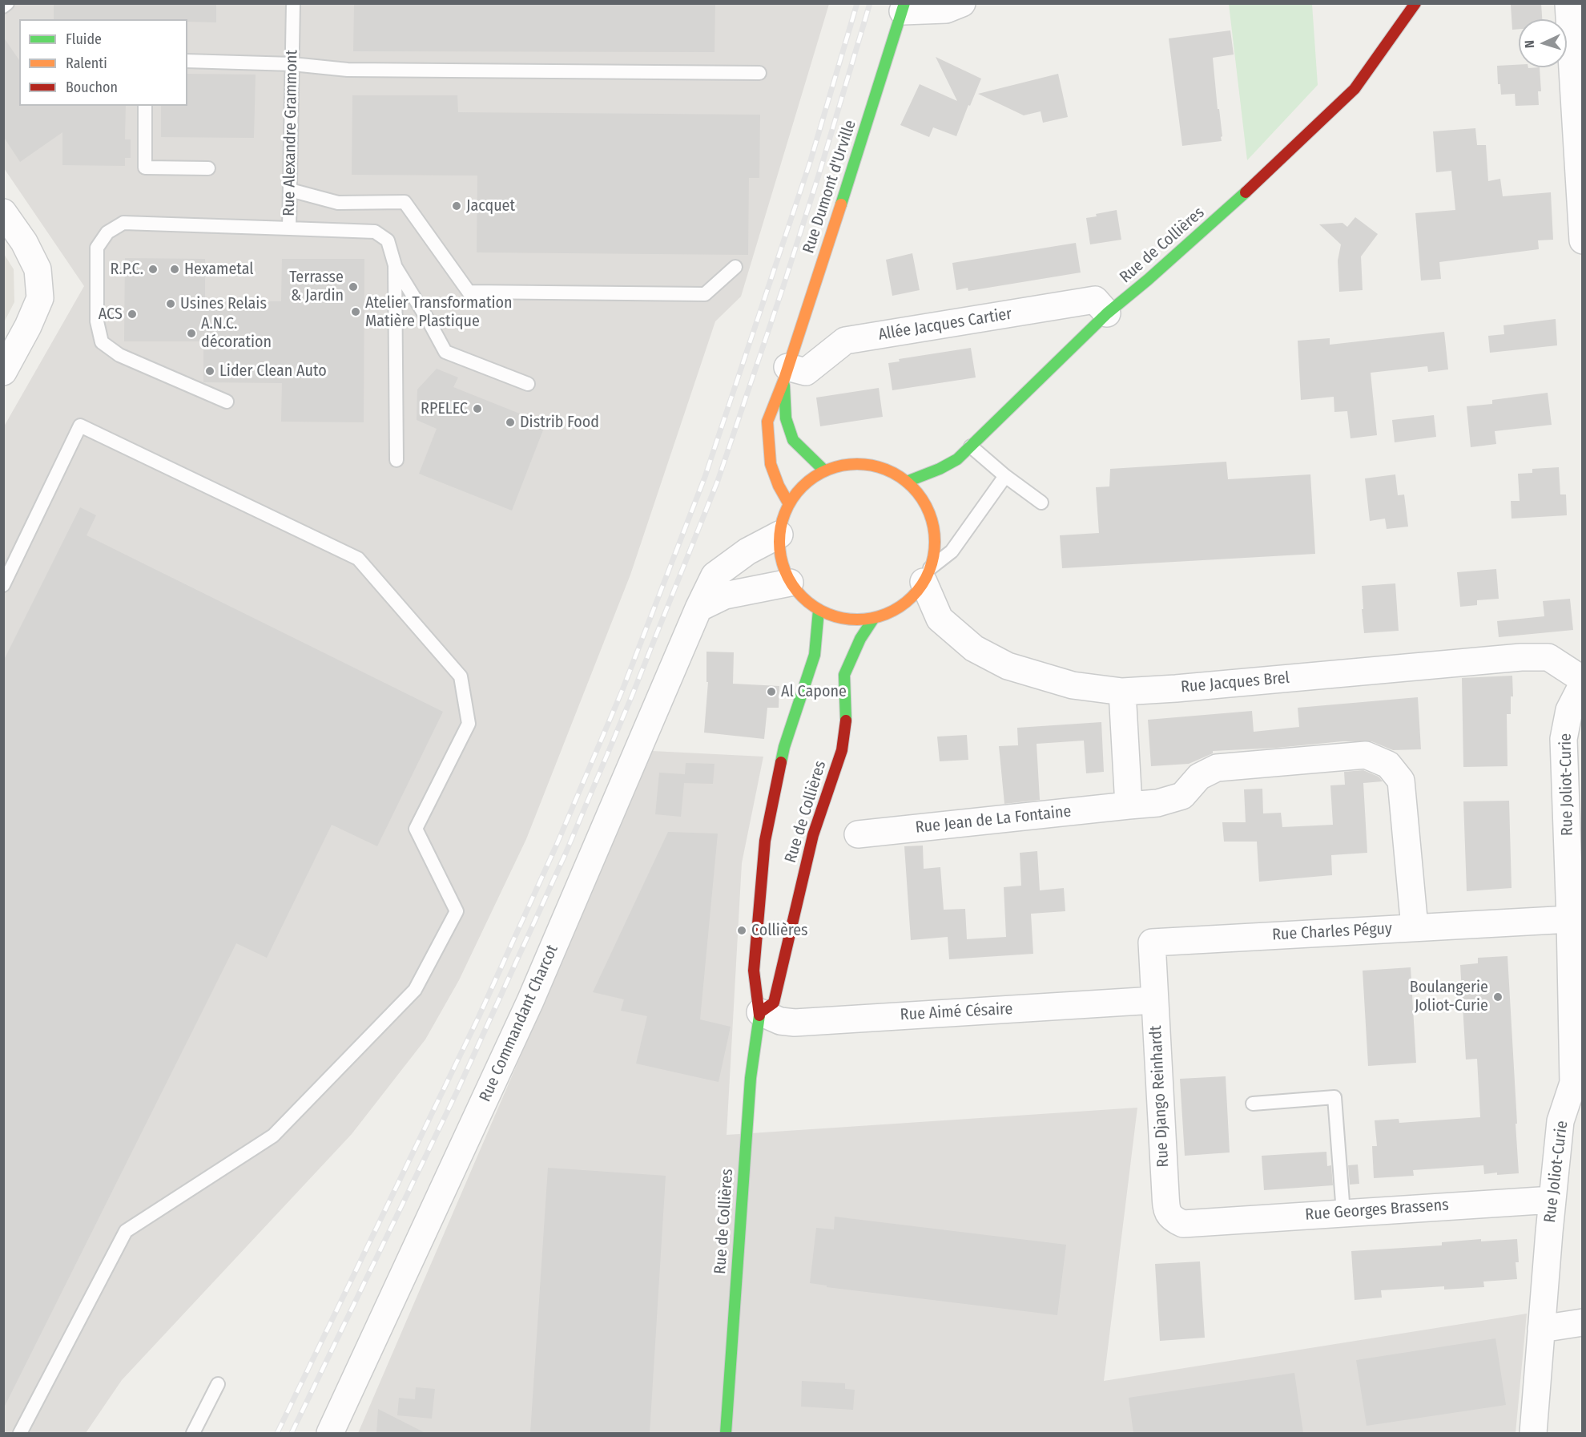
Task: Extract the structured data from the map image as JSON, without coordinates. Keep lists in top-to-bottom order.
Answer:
{
  "streets": {
    "main road": ["Rue Dumont d'Urville", "Rue de Collières"],
    "street": [
      "Allée Jacques Cartier",
      "Rue Jacques Brel",
      "Rue Joliot-Curie",
      "Rue Jean de La Fontaine",
      "Rue Charles Péguy",
      "Rue Aimé Césaire",
      "Rue Commandant Charcot",
      "Rue Django Reinhardt",
      "Rue Georges Brassens"
    ],
    "lane": ["Rue Alexandre Grammont"]
  },
  "crossings": [
    ["Rue Dumont d'Urville", "Rue de Collières"],
    ["Rue Dumont d'Urville", "Allée Jacques Cartier"],
    ["Rue Dumont d'Urville", "Rue Jacques Brel"],
    ["Rue Dumont d'Urville", "Rue Commandant Charcot"],
    ["Rue de Collières", "Allée Jacques Cartier"],
    ["Rue de Collières", "Rue Jacques Brel"],
    ["Rue de Collières", "Rue Aimé Césaire"],
    ["Rue de Collières", "Rue Commandant Charcot"],
    ["Rue Jacques Brel", "Rue Commandant Charcot"],
    ["Rue Joliot-Curie", "Rue Charles Péguy"],
    ["Rue Joliot-Curie", "Rue Georges Brassens"],
    ["Rue Jean de La Fontaine", "Rue Charles Péguy"],
    ["Rue Charles Péguy", "Rue Django Reinhardt"],
    ["Rue Aimé Césaire", "Rue Django Reinhardt"],
    ["Rue Django Reinhardt", "Rue Georges Brassens"]
  ],
  "places": [
    "Jacquet",
    "R.P.C.",
    "Hexametal",
    "Terrasse & Jardin",
    "Usines Relais",
    "Atelier Transformation Matière Plastique",
    "ACS",
    "A.N.C. décoration",
    "Lider Clean Auto",
    "RPELEC",
    "Distrib Food",
    "Al Capone",
    "Collières",
    "Boulangerie Joliot-Curie"
  ],
  "legend": ["Fluide", "Ralenti", "Bouchon"],
  "north": "left"
}
